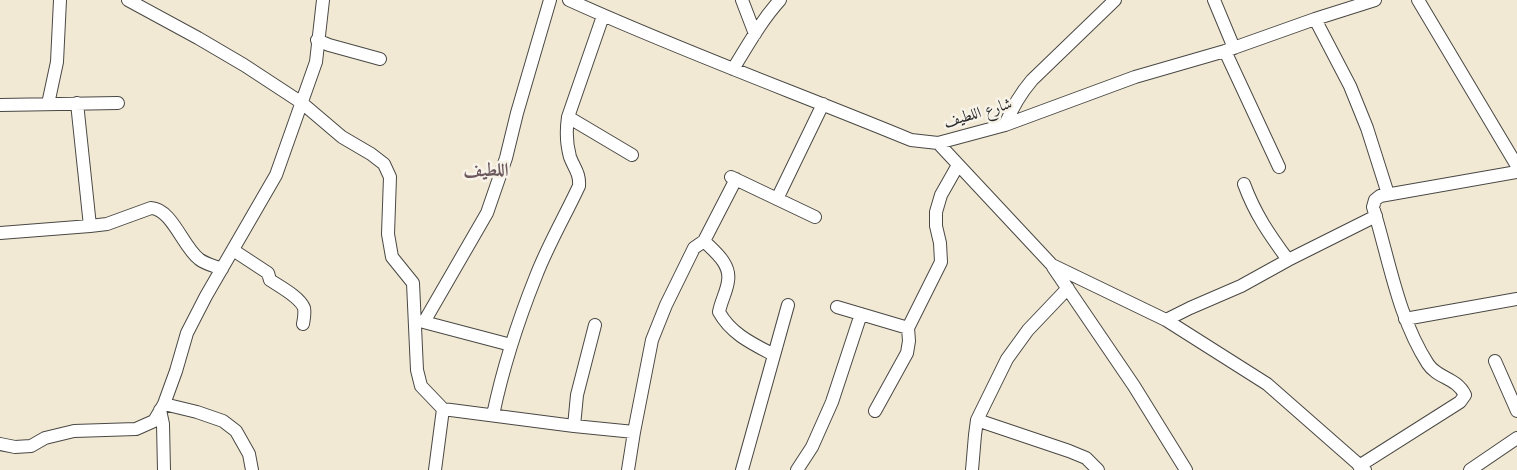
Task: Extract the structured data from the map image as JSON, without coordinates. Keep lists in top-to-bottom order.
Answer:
{
  "streets": {
    "street": ["شارع اللطيف"]
  },
  "districts": ["اللطيف"]
}
